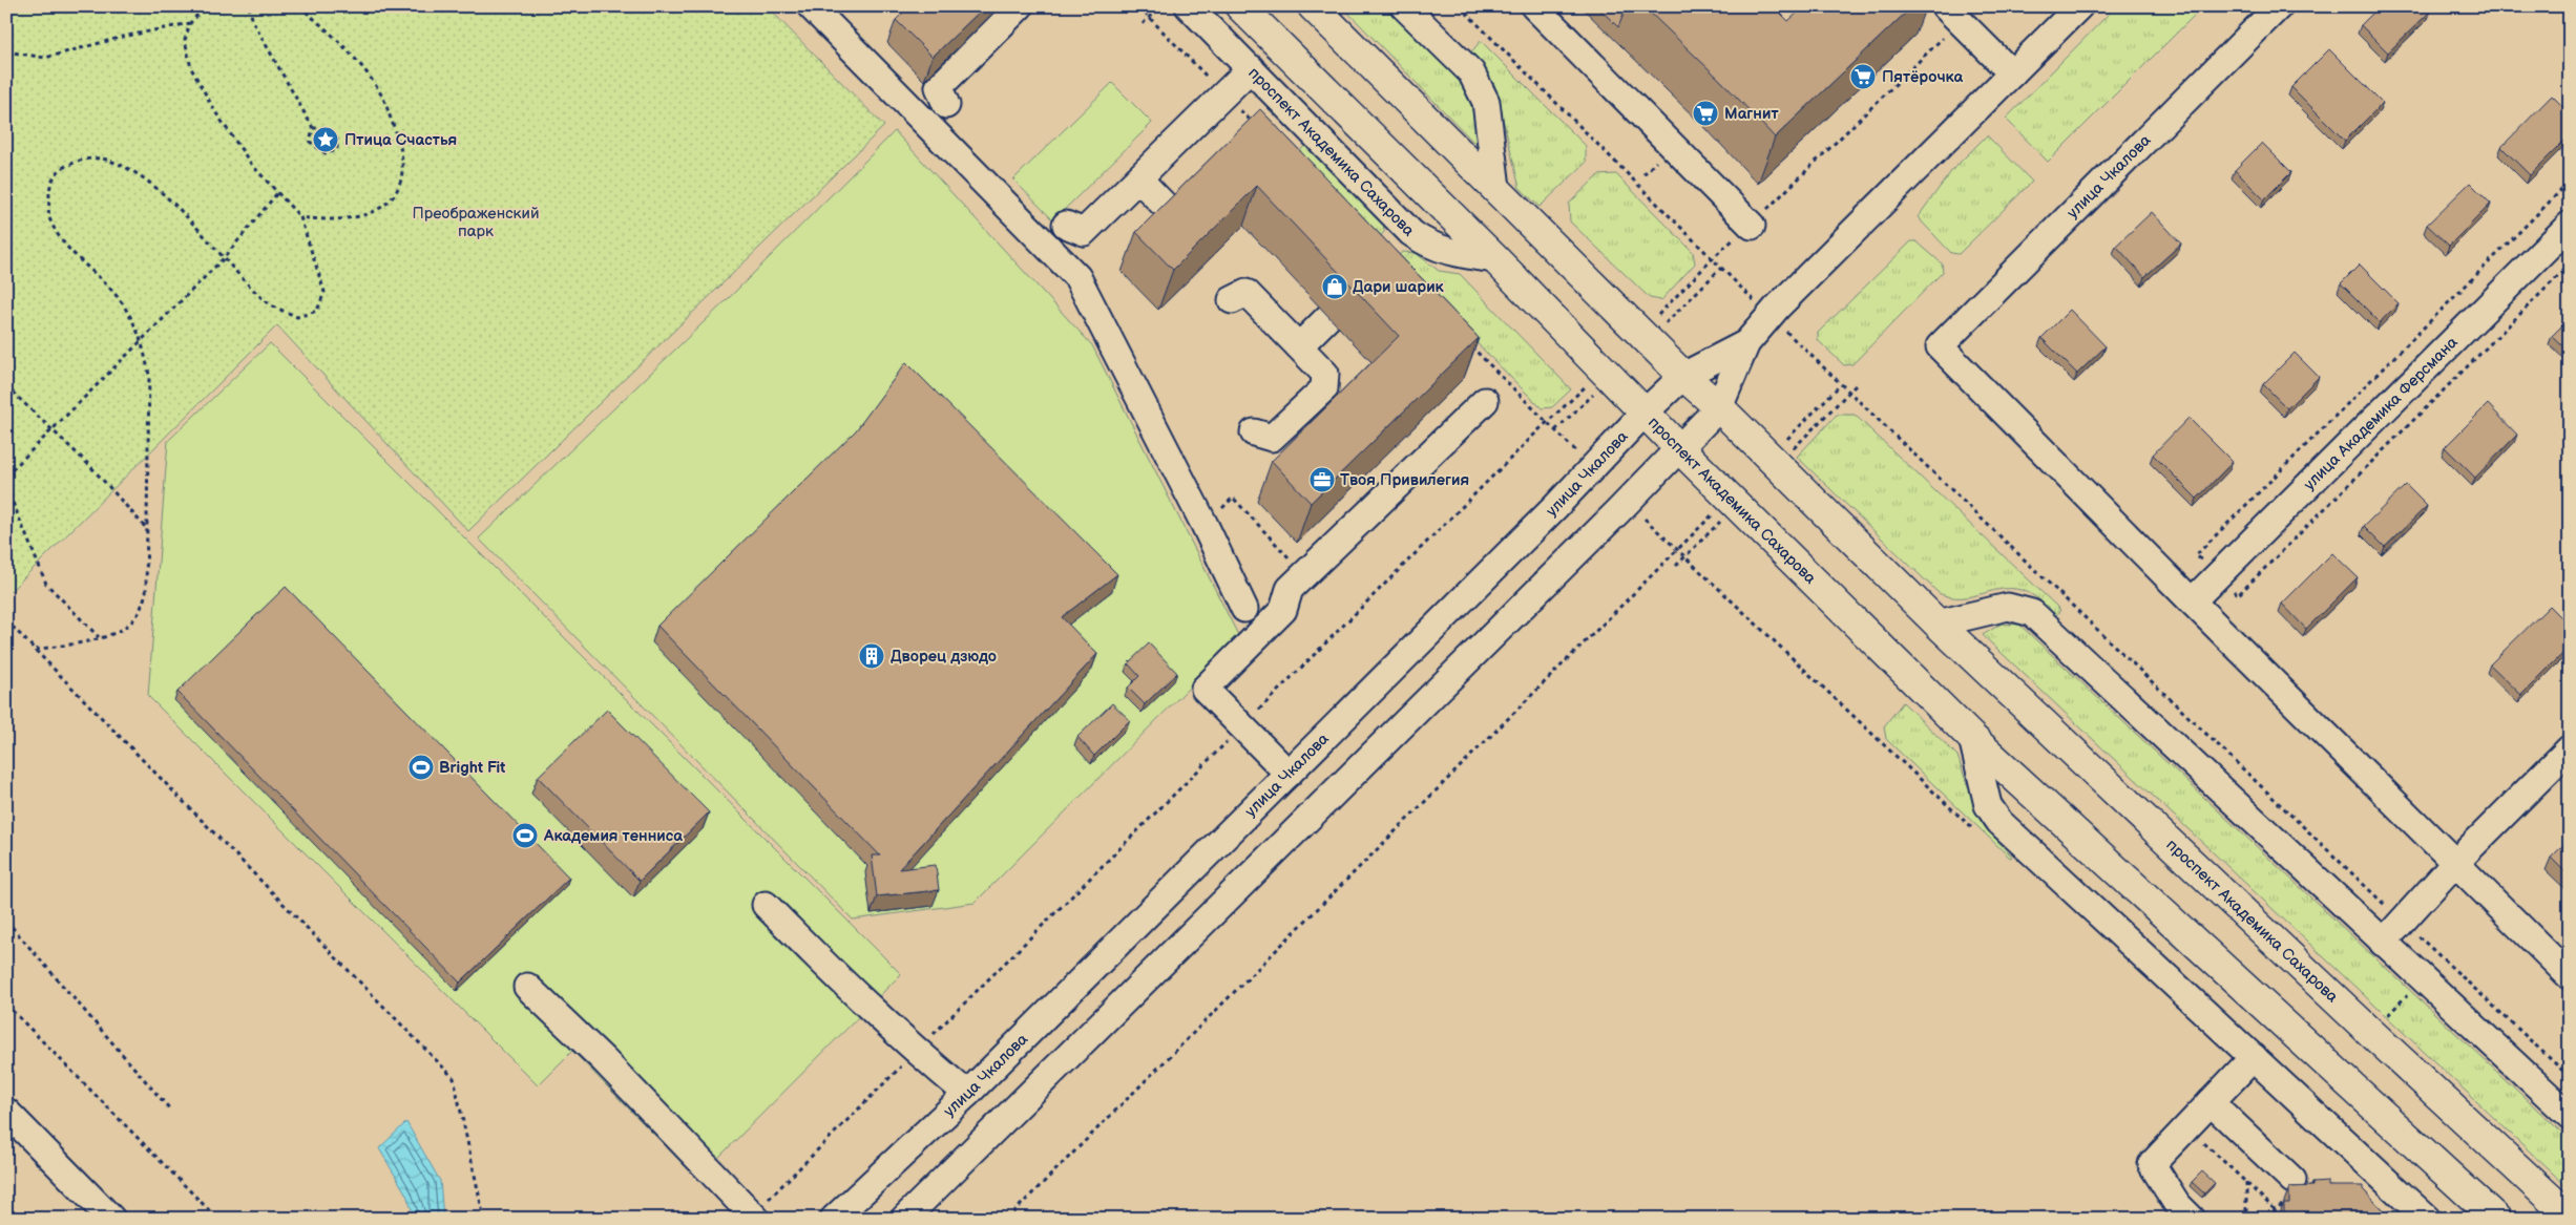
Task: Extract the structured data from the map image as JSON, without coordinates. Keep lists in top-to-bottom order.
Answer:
{
  "streets": {
    "main road": ["проспект Академика Сахарова"],
    "street": ["улица Чкалова", "улица Академика Ферсмана"]
  },
  "crossings": [
    ["проспект Академика Сахарова", "улица Чкалова"],
    ["улица Чкалова", "улица Академика Ферсмана"]
  ],
  "parks": ["Преображенский парк"],
  "places": {
    "supermarket": ["Пятёрочка", "Магнит"],
    "place": ["Птица Счастья"],
    "shop": ["Дари шарик"],
    "office": ["Твоя Привилегия"],
    "building": ["Дворец дзюдо"],
    "sports": ["Bright Fit", "Академия тенниса"]
  }
}
